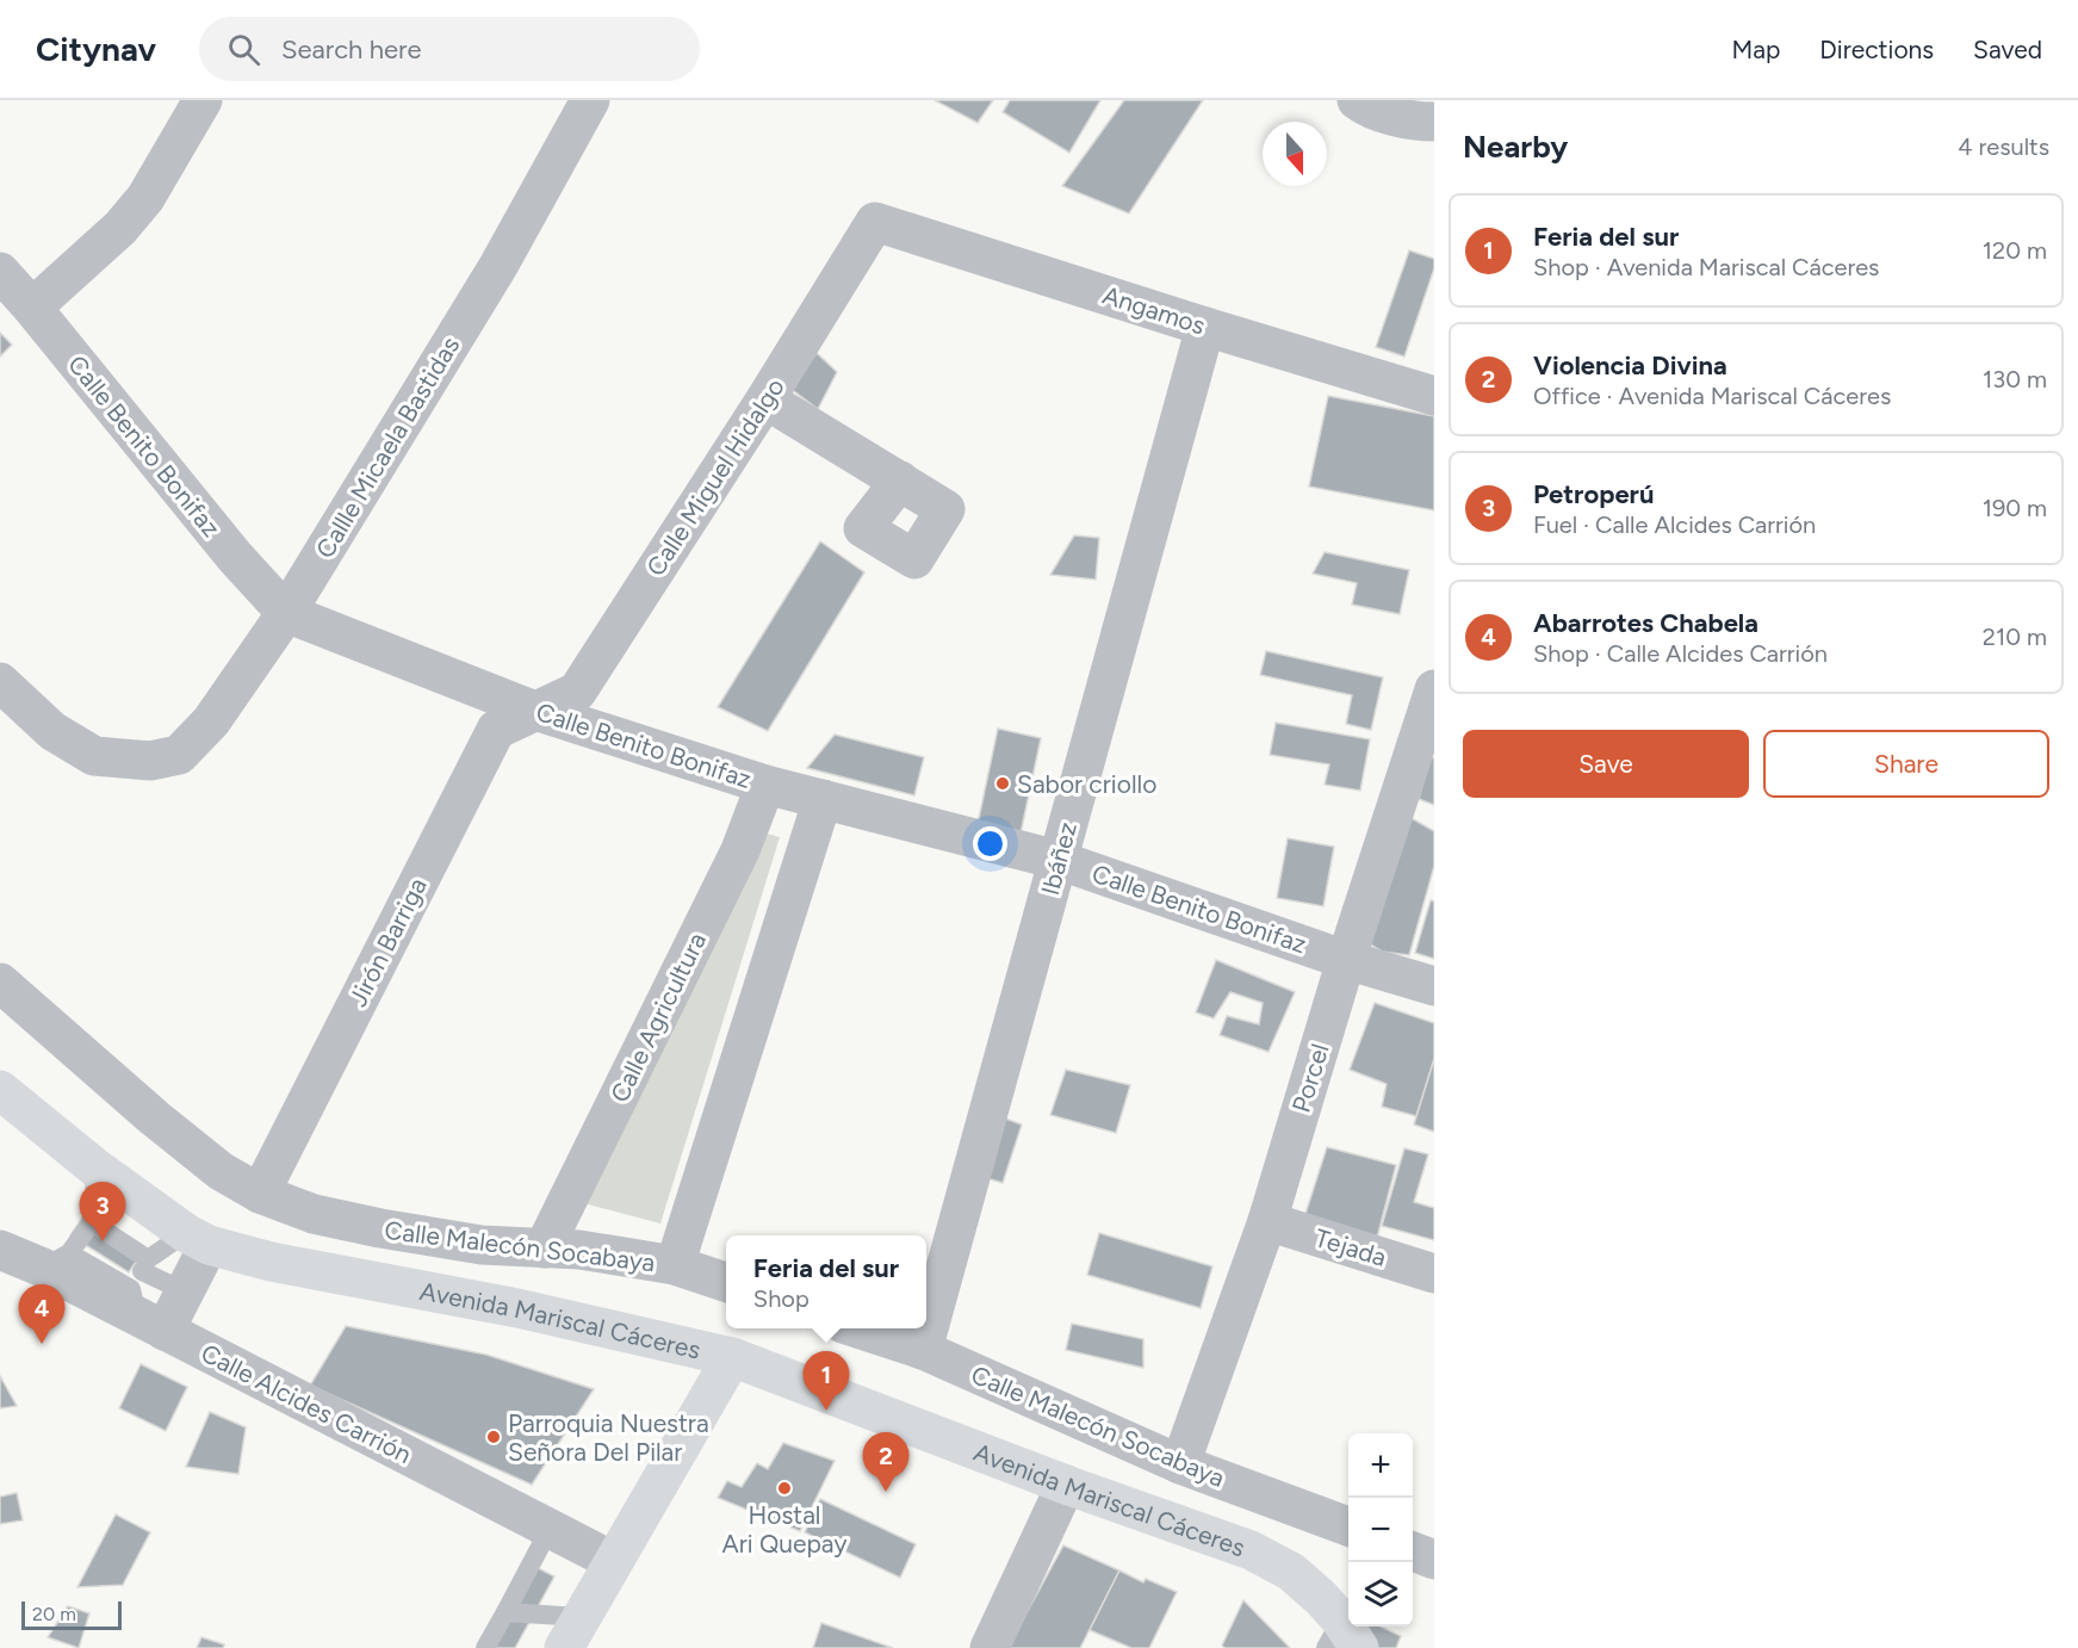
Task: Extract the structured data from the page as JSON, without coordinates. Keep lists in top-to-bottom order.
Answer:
{
  "streets": {
    "main road": ["Avenida Mariscal Cáceres"],
    "street": [
      "Angamos",
      "Calle Benito Bonifaz",
      "Callle Micaela Bastidas",
      "Calle Miguel Hidalgo",
      "Ibáñez",
      "Jirón Barriga",
      "Calle Agricultura",
      "Porcel",
      "Calle Malecón Socabaya",
      "Tejada",
      "Calle Alcides Carrión"
    ]
  },
  "crossings": [
    ["Angamos", "Calle Miguel Hidalgo"],
    ["Angamos", "Ibáñez"],
    ["Calle Benito Bonifaz", "Callle Micaela Bastidas"],
    ["Calle Benito Bonifaz", "Calle Miguel Hidalgo"],
    ["Calle Benito Bonifaz", "Ibáñez"],
    ["Calle Benito Bonifaz", "Jirón Barriga"],
    ["Calle Benito Bonifaz", "Calle Agricultura"],
    ["Calle Benito Bonifaz", "Porcel"],
    ["Calle Miguel Hidalgo", "Jirón Barriga"],
    ["Ibáñez", "Calle Malecón Socabaya"],
    ["Jirón Barriga", "Calle Malecón Socabaya"],
    ["Calle Agricultura", "Calle Malecón Socabaya"],
    ["Porcel", "Calle Malecón Socabaya"],
    ["Porcel", "Tejada"]
  ],
  "places": ["Sabor criollo", "Parroquia Nuestra Señora Del Pilar", "Hostal Ari Quepay"],
  "scale_bar": "20 m",
  "north": "bottom",
  "page": {
    "header": "Citynav",
    "search": "Search here",
    "nav": ["Map", "Directions", "Saved"],
    "heading": ["Nearby", "4 results"],
    "list": [
      {
        "mark": "1",
        "name": "Feria del sur",
        "note": "Shop · Avenida Mariscal Cáceres",
        "value": "120 m"
      },
      {
        "mark": "2",
        "name": "Violencia Divina",
        "note": "Office · Avenida Mariscal Cáceres",
        "value": "130 m"
      },
      {
        "mark": "3",
        "name": "Petroperú",
        "note": "Fuel · Calle Alcides Carrión",
        "value": "190 m"
      },
      {
        "mark": "4",
        "name": "Abarrotes Chabela",
        "note": "Shop · Calle Alcides Carrión",
        "value": "210 m"
      }
    ],
    "buttons": ["Save", "Share"],
    "pins": [
      "3",
      "4",
      "1",
      "2"
    ],
    "popup": ["Feria del sur", "Shop"],
    "map_buttons": ["+", "−"],
    "scale": "20 m"
  }
}
